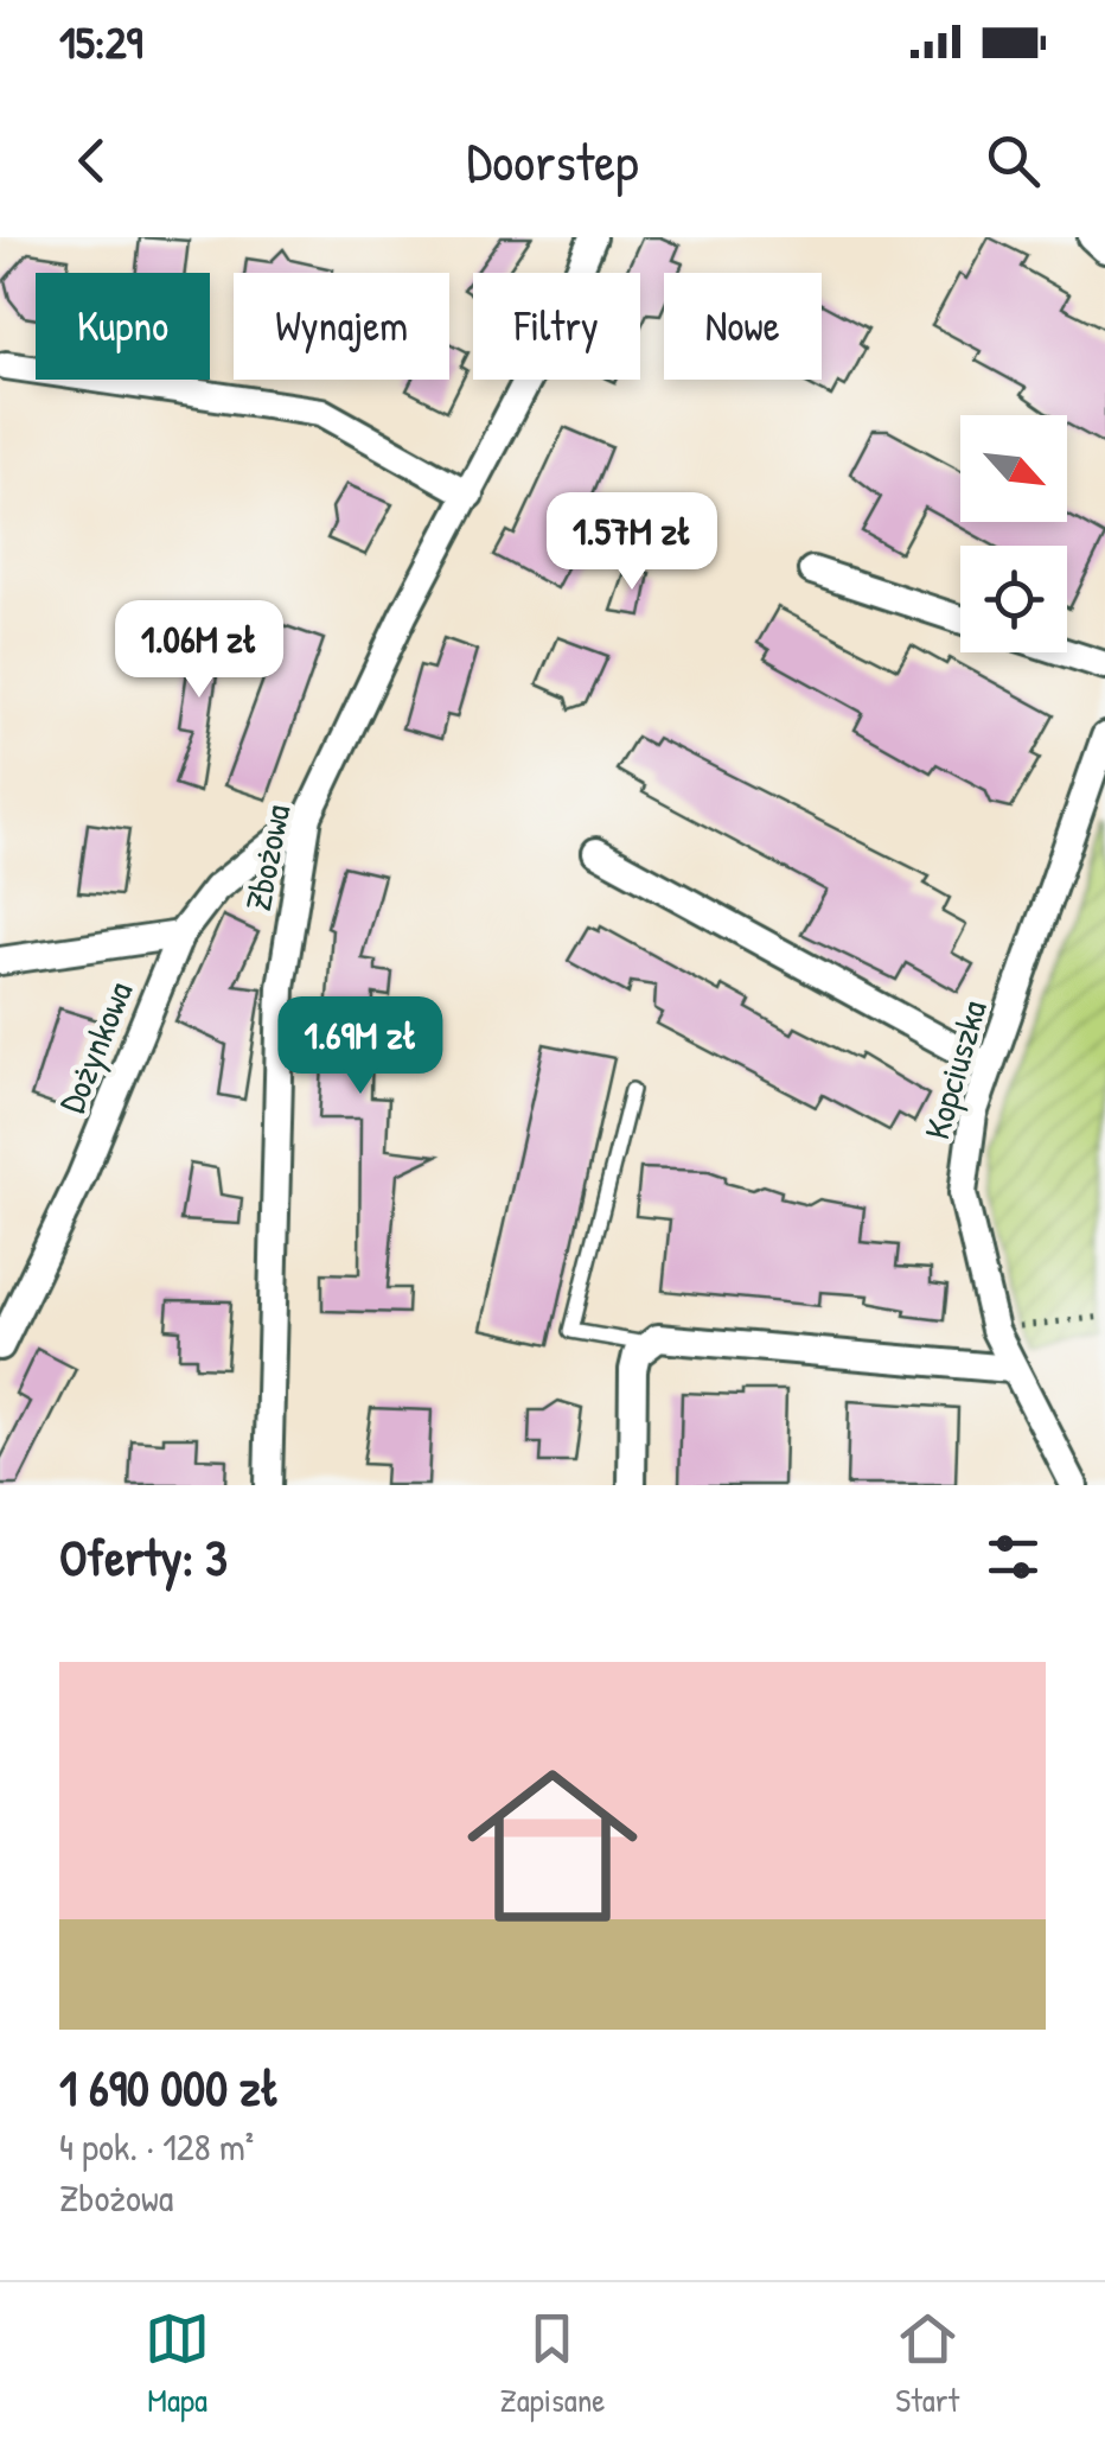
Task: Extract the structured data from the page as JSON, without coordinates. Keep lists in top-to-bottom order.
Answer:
{
  "streets": {
    "street": ["Zbożowa", "Dożynkowa", "Kopciuszka"]
  },
  "crossings": [
    ["Zbożowa", "Dożynkowa"]
  ],
  "north": "bottom right",
  "page": {
    "status": "15:29",
    "header": "Doorstep",
    "chip": [
      "Kupno",
      "Wynajem",
      "Filtry",
      "Nowe"
    ],
    "price": ["1.57M zł", "1.06M zł", "1.69M zł"],
    "heading": "Oferty: 3",
    "list": [
      {
        "name": "1 690 000 zł",
        "note": "4 pok. · 128 m² · Zbożowa"
      }
    ],
    "tabs": ["Mapa", "Zapisane", "Start"]
  }
}
